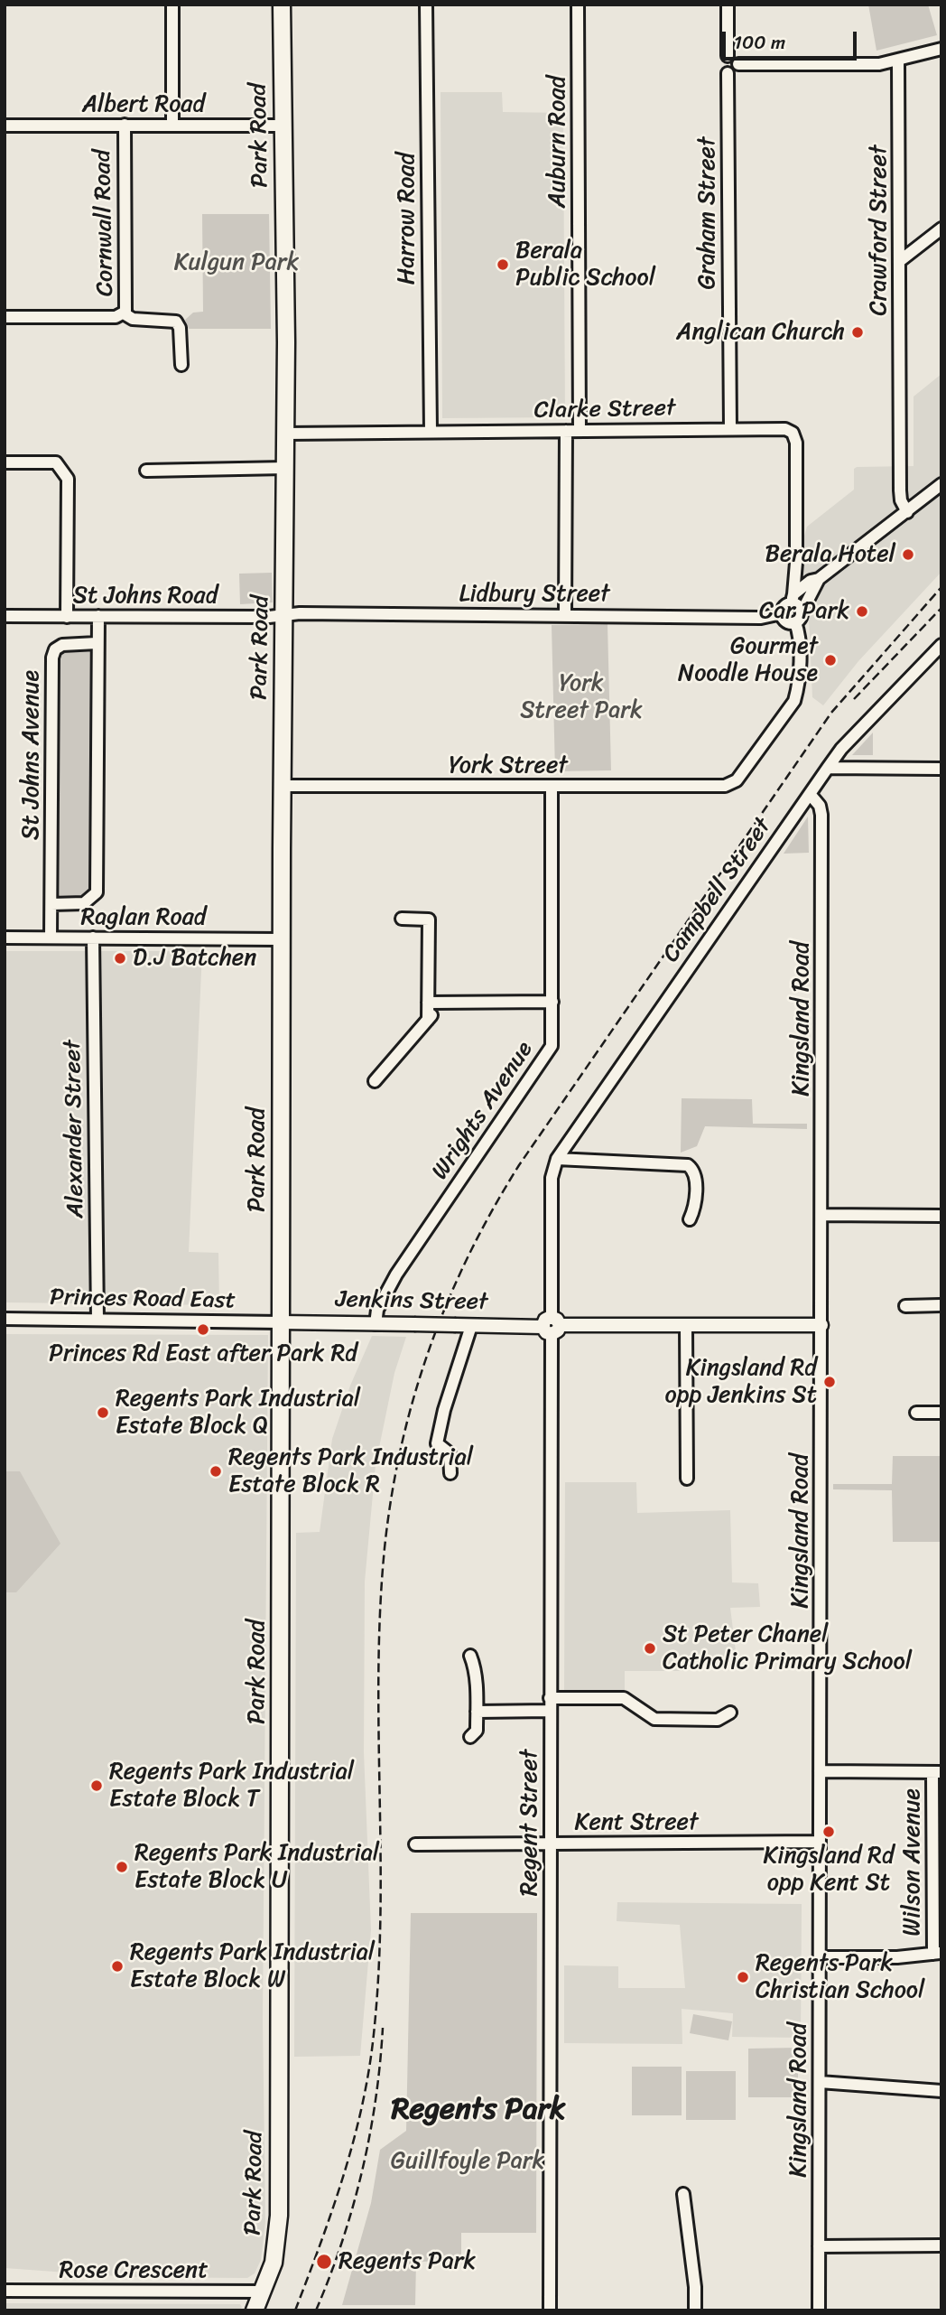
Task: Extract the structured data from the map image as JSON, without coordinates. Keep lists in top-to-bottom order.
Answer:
{
  "streets": {
    "main road": ["Park Road"],
    "street": [
      "Albert Road",
      "Auburn Road",
      "Graham Street",
      "Harrow Road",
      "Cornwall Road",
      "Crawford Street",
      "Clarke Street",
      "Lidbury Street",
      "St Johns Road",
      "St Johns Avenue",
      "York Street",
      "Campbell Street",
      "Raglan Road",
      "Kingsland Road",
      "Wrights Avenue",
      "Alexander Street",
      "Princes Road East",
      "Jenkins Street",
      "Regent Street",
      "Kent Street",
      "Wilson Avenue",
      "Rose Crescent"
    ]
  },
  "crossings": [
    ["Albert Road", "Park Road"],
    ["Albert Road", "Cornwall Road"],
    ["Park Road", "Clarke Street"],
    ["Park Road", "Lidbury Street"],
    ["Park Road", "St Johns Road"],
    ["Park Road", "York Street"],
    ["Park Road", "Raglan Road"],
    ["Park Road", "Princes Road East"],
    ["Park Road", "Jenkins Street"],
    ["Park Road", "Rose Crescent"],
    ["Auburn Road", "Clarke Street"],
    ["Graham Street", "Clarke Street"],
    ["Harrow Road", "Clarke Street"],
    ["Lidbury Street", "St Johns Road"],
    ["St Johns Avenue", "Raglan Road"],
    ["York Street", "Wrights Avenue"],
    ["Campbell Street", "Kingsland Road"],
    ["Campbell Street", "Regent Street"],
    ["Raglan Road", "Alexander Street"],
    ["Kingsland Road", "Jenkins Street"],
    ["Kingsland Road", "Kent Street"],
    ["Wrights Avenue", "Jenkins Street"],
    ["Alexander Street", "Princes Road East"],
    ["Princes Road East", "Jenkins Street"],
    ["Jenkins Street", "Regent Street"],
    ["Regent Street", "Kent Street"]
  ],
  "districts": ["Regents Park"],
  "parks": ["Kulgun Park", "York Street Park", "Guillfoyle Park"],
  "places": [
    "Berala Public School",
    "Anglican Church",
    "Berala Hotel",
    "Car Park",
    "Gourmet Noodle House",
    "D.J Batchen",
    "Princes Rd East after Park Rd",
    "Kingsland Rd opp Jenkins St",
    "Regents Park Industrial Estate Block Q",
    "Regents Park Industrial Estate Block R",
    "St Peter Chanel Catholic Primary School",
    "Regents Park Industrial Estate Block T",
    "Kingsland Rd opp Kent St",
    "Regents Park Industrial Estate Block U",
    "Regents Park Industrial Estate Block W",
    "Regents Park Christian School",
    "Regents Park"
  ],
  "scale_bar": "100 m"
}
